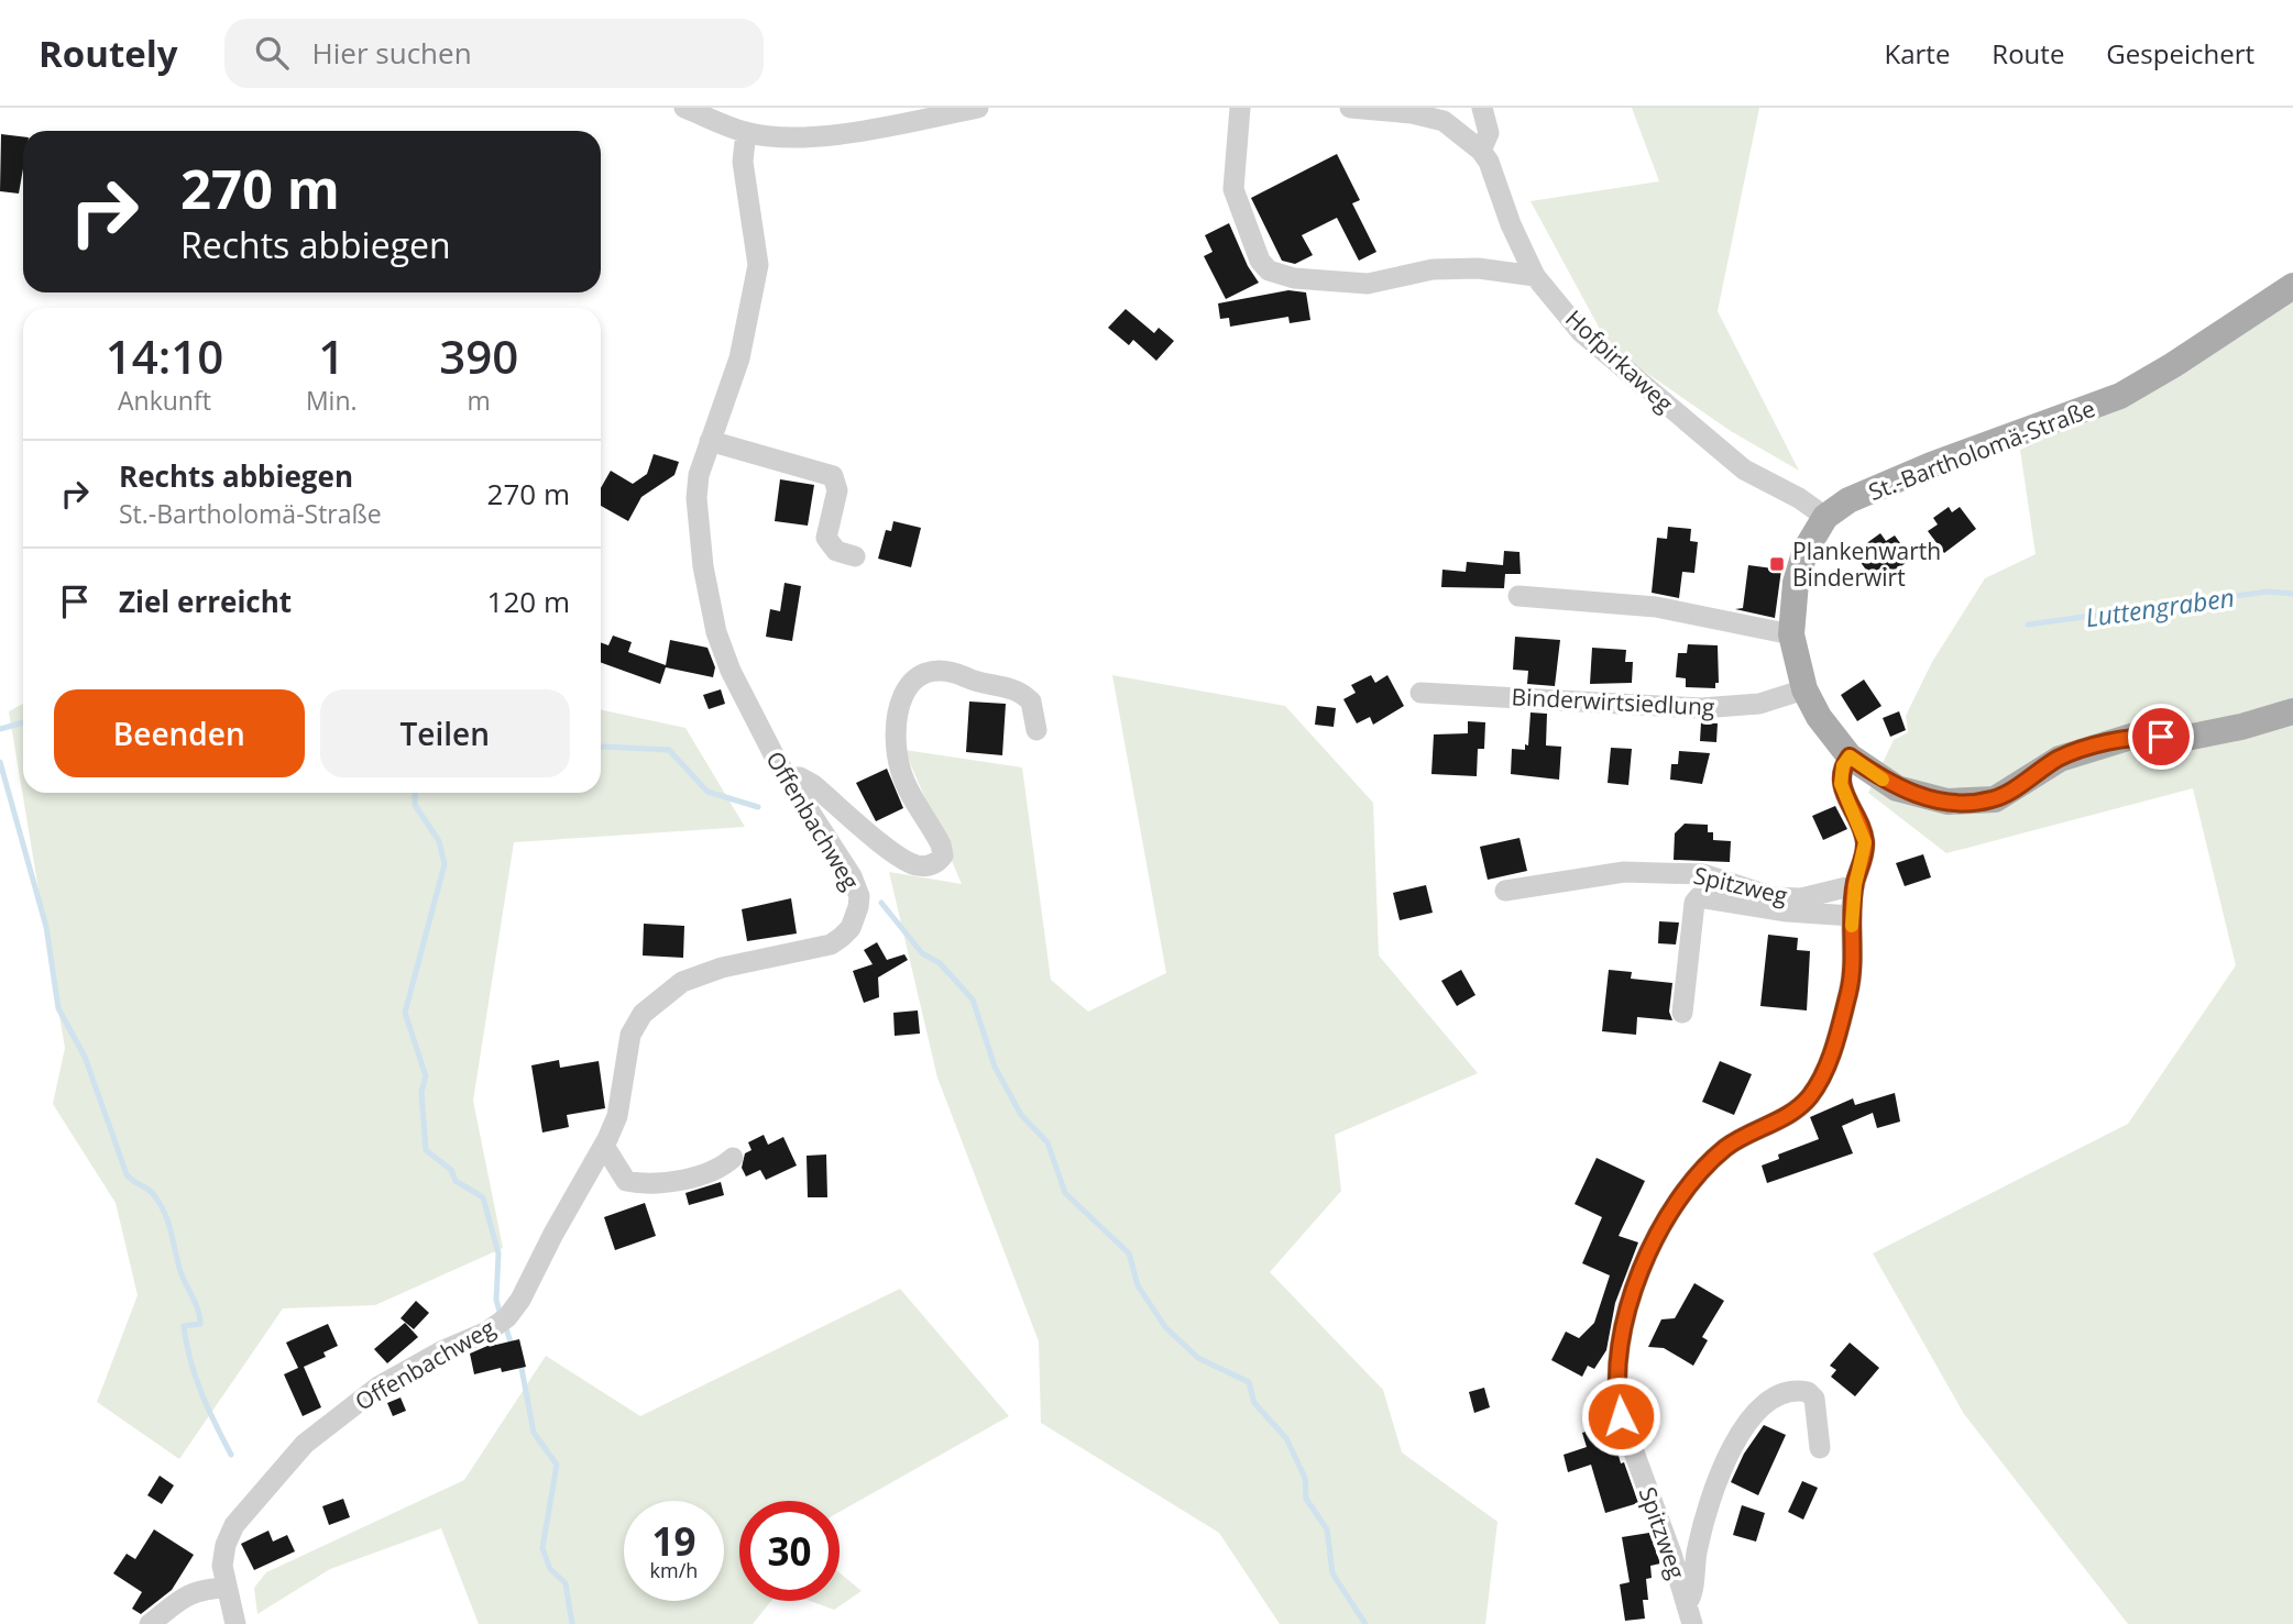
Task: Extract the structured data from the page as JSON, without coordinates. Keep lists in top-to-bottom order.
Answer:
{
  "streets": {
    "main road": ["St.-Bartholomä-Straße"],
    "street": [
      "Hofpirkaweg",
      "Binderwirtsiedlung",
      "Offenbachweg",
      "Spitzweg"
    ]
  },
  "crossings": [
    ["Hofpirkaweg", "St.-Bartholomä-Straße"],
    ["St.-Bartholomä-Straße", "Binderwirtsiedlung"],
    ["St.-Bartholomä-Straße", "Spitzweg"]
  ],
  "water": ["Luttengraben"],
  "places": {
    "transit": ["Plankenwarth Binderwirt"]
  },
  "page": {
    "header": "Routely",
    "search": "Hier suchen",
    "nav": ["Karte", "Route", "Gespeichert"],
    "turn": ["270 m", "Rechts abbiegen"],
    "eta": [
      "14:10",
      "Ankunft",
      "1",
      "Min.",
      "390",
      "m"
    ],
    "list": [
      {
        "name": "Rechts abbiegen",
        "note": "St.-Bartholomä-Straße",
        "value": "270 m"
      },
      {
        "name": "Ziel erreicht",
        "value": "120 m"
      }
    ],
    "buttons": ["Beenden", "Teilen"],
    "speed": "19 km/h",
    "limit": "30"
  }
}
